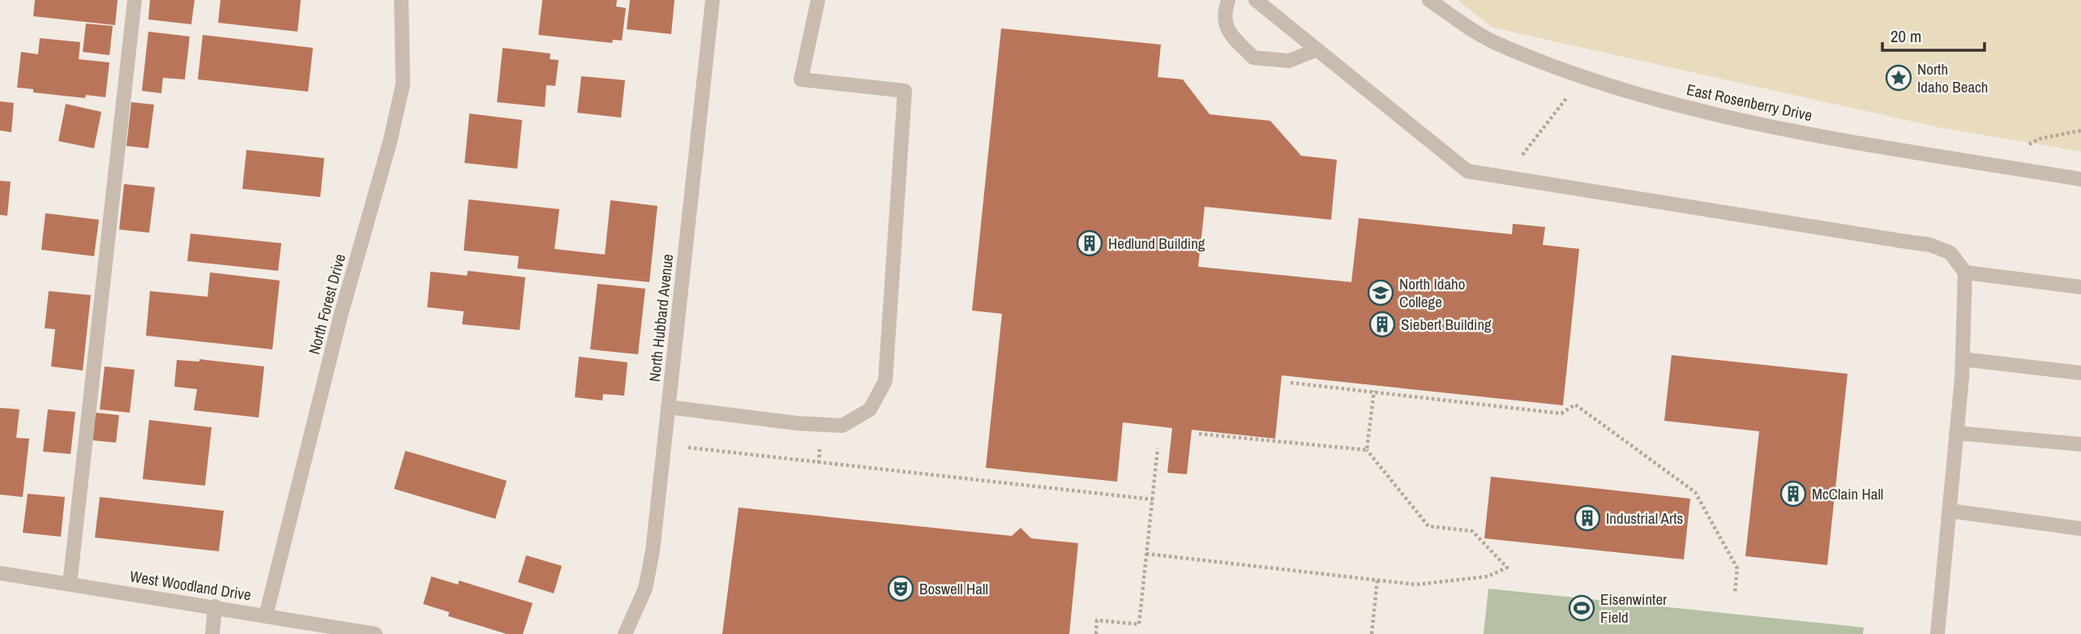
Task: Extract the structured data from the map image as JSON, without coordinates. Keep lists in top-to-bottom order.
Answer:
{
  "streets": {
    "street": [
      "East Rosenberry Drive",
      "North Forest Drive",
      "North Hubbard Avenue",
      "West Woodland Drive"
    ]
  },
  "crossings": [
    ["North Forest Drive", "West Woodland Drive"]
  ],
  "places": {
    "place": ["North Idaho Beach"],
    "building": [
      "Hedlund Building",
      "Siebert Building",
      "McClain Hall",
      "Industrial Arts"
    ],
    "school or university": ["North Idaho College"],
    "theatre": ["Boswell Hall"],
    "sports": ["Eisenwinter Field"]
  },
  "scale_bar": "20 m"
}
